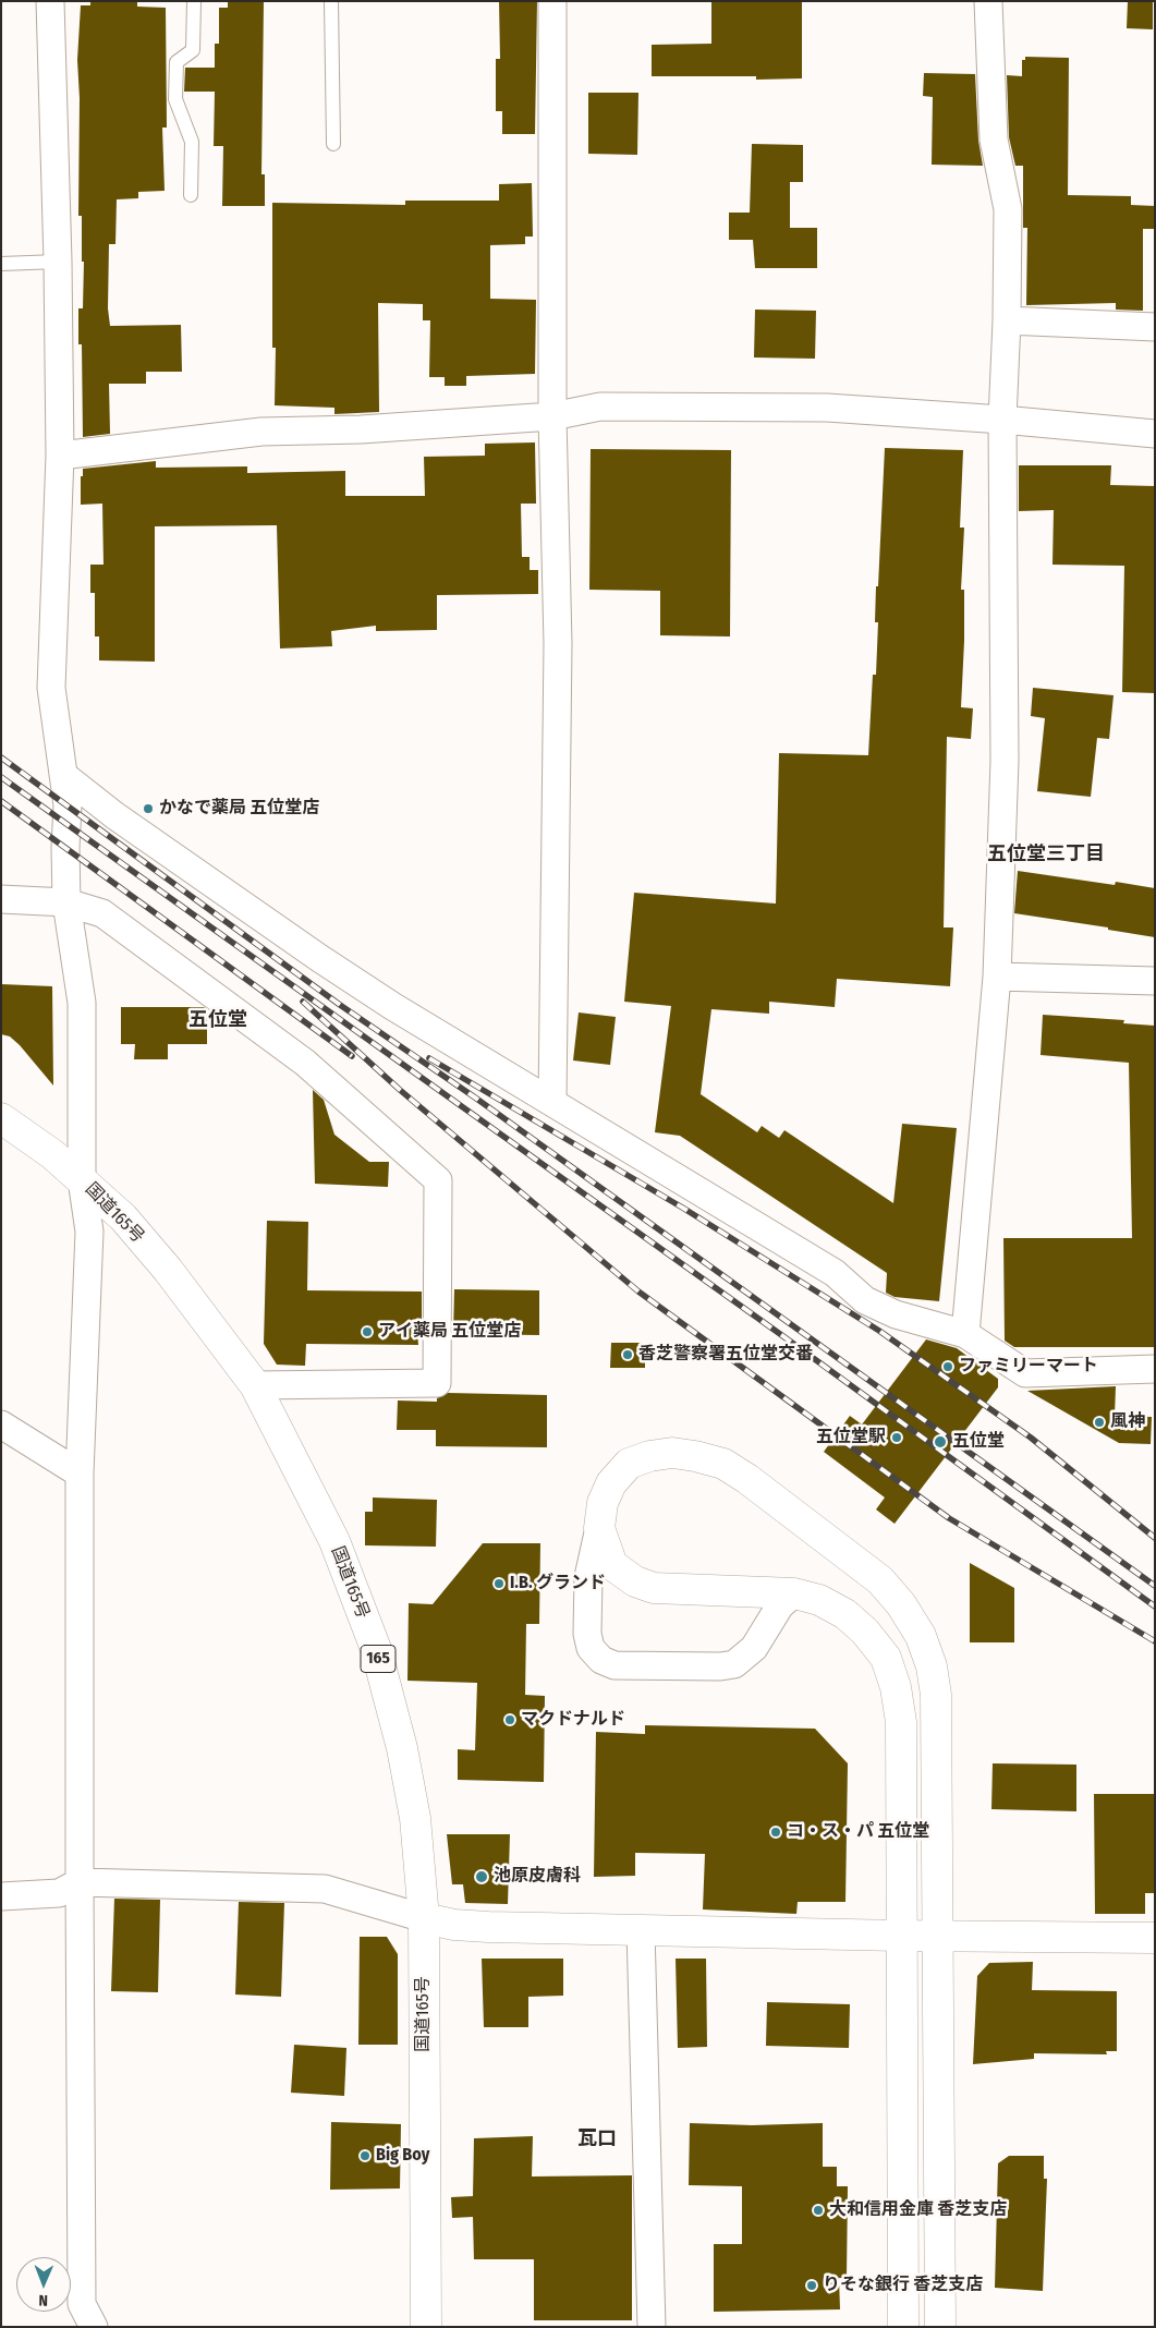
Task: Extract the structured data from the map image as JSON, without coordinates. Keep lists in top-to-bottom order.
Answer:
{
  "streets": {
    "main road": ["国道165号", "165"]
  },
  "districts": ["五位堂三丁目", "五位堂", "瓦口"],
  "places": [
    "かなで薬局 五位堂店",
    "アイ薬局 五位堂店",
    "香芝警察署五位堂交番",
    "ファミリーマート",
    "風神",
    "五位堂駅",
    "五位堂",
    "I.B. グランド",
    "マクドナルド",
    "コ・ス・パ 五位堂",
    "池原皮膚科",
    "Big Boy",
    "大和信用金庫 香芝支店",
    "りそな銀行 香芝支店"
  ],
  "north": "bottom"
}
